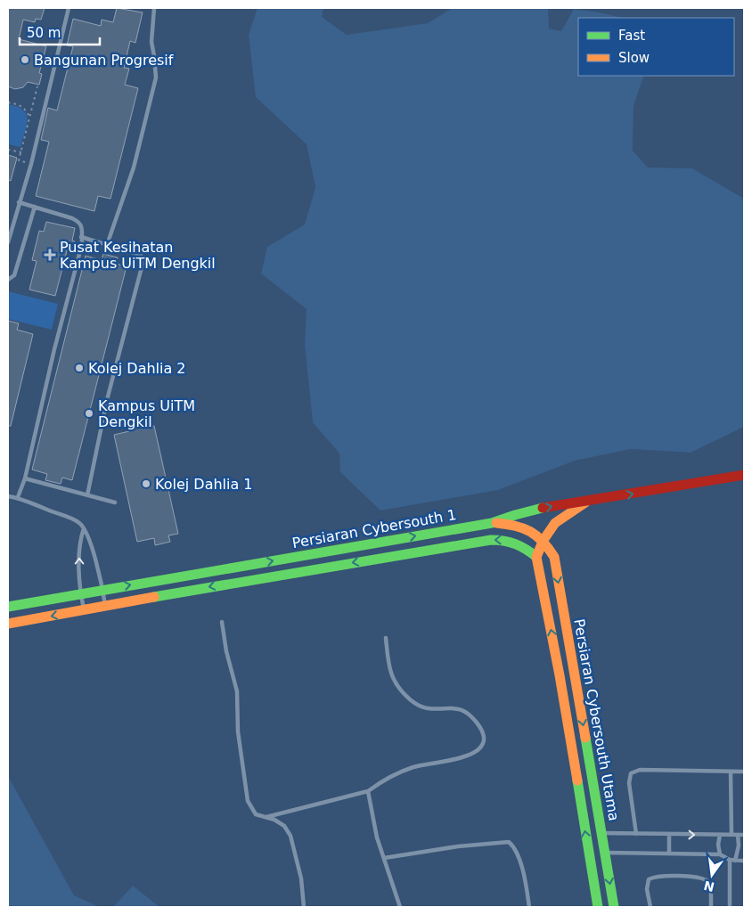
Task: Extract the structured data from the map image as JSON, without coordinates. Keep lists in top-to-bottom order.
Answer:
{
  "streets": {
    "street": ["Persiaran Cybersouth 1", "Persiaran Cybersouth Utama"]
  },
  "crossings": [
    ["Persiaran Cybersouth 1", "Persiaran Cybersouth Utama"]
  ],
  "places": {
    "other": [
      "Bangunan Progresif",
      "Kolej Dahlia 2",
      "Kampus UiTM Dengkil",
      "Kolej Dahlia 1"
    ],
    "health": ["Pusat Kesihatan Kampus UiTM Dengkil"]
  },
  "legend": ["Fast", "Slow"],
  "scale_bar": "50 m",
  "north": "bottom"
}
